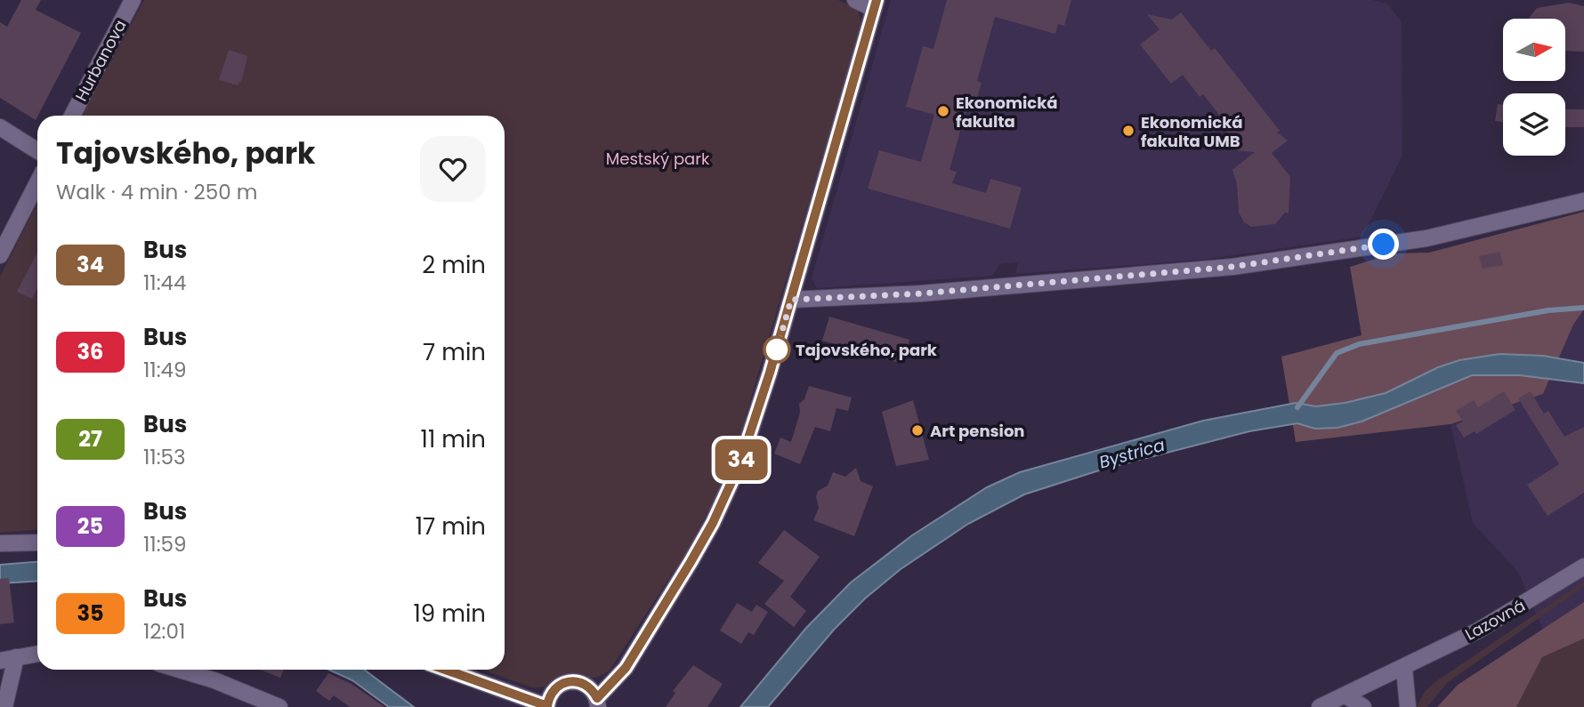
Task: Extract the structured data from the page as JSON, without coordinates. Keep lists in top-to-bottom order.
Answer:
{
  "streets": {
    "street": ["Hurbanova", "Lazovná"]
  },
  "water": ["Bystrica"],
  "parks": ["Mestský park"],
  "places": [
    "Ekonomická fakulta",
    "Ekonomická fakulta UMB",
    "Tajovského, park",
    "Art pension"
  ],
  "lines": ["bus line 34"],
  "north": "right",
  "page": {
    "on_map": "34",
    "heading": ["Tajovského, park", "Walk · 4 min · 250 m"],
    "list": [
      {
        "mark": "34",
        "name": "Bus",
        "note": "11:44",
        "value": "2 min"
      },
      {
        "mark": "36",
        "name": "Bus",
        "note": "11:49",
        "value": "7 min"
      },
      {
        "mark": "27",
        "name": "Bus",
        "note": "11:53",
        "value": "11 min"
      },
      {
        "mark": "25",
        "name": "Bus",
        "note": "11:59",
        "value": "17 min"
      },
      {
        "mark": "35",
        "name": "Bus",
        "note": "12:01",
        "value": "19 min"
      }
    ]
  }
}
